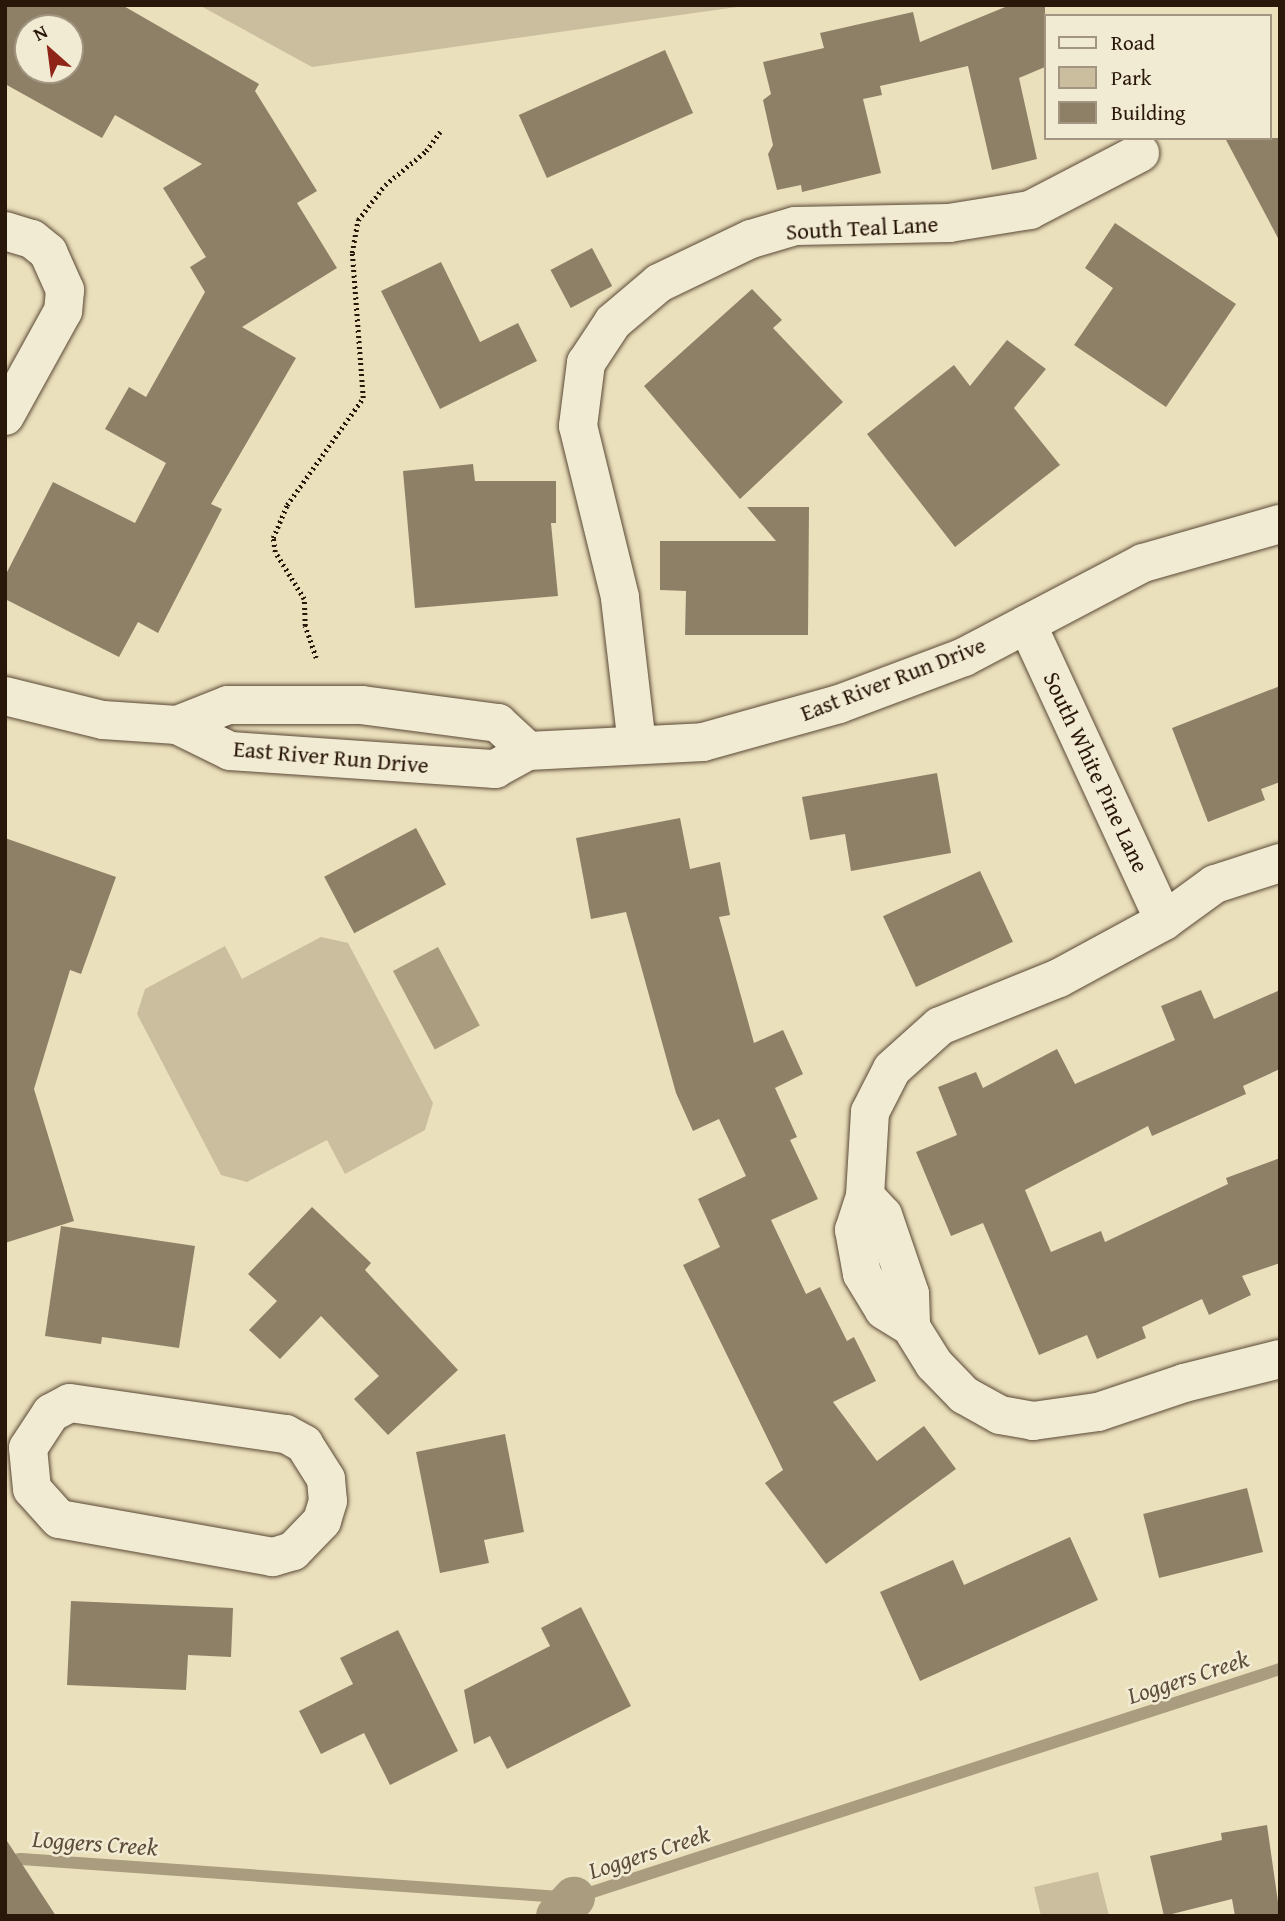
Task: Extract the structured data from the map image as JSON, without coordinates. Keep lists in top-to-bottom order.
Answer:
{
  "streets": {
    "street": ["South Teal Lane", "East River Run Drive", "South White Pine Lane"]
  },
  "crossings": [
    ["South Teal Lane", "East River Run Drive"],
    ["East River Run Drive", "South White Pine Lane"]
  ],
  "water": ["Loggers Creek"],
  "legend": ["Road", "Park", "Building"],
  "north": "top left"
}
